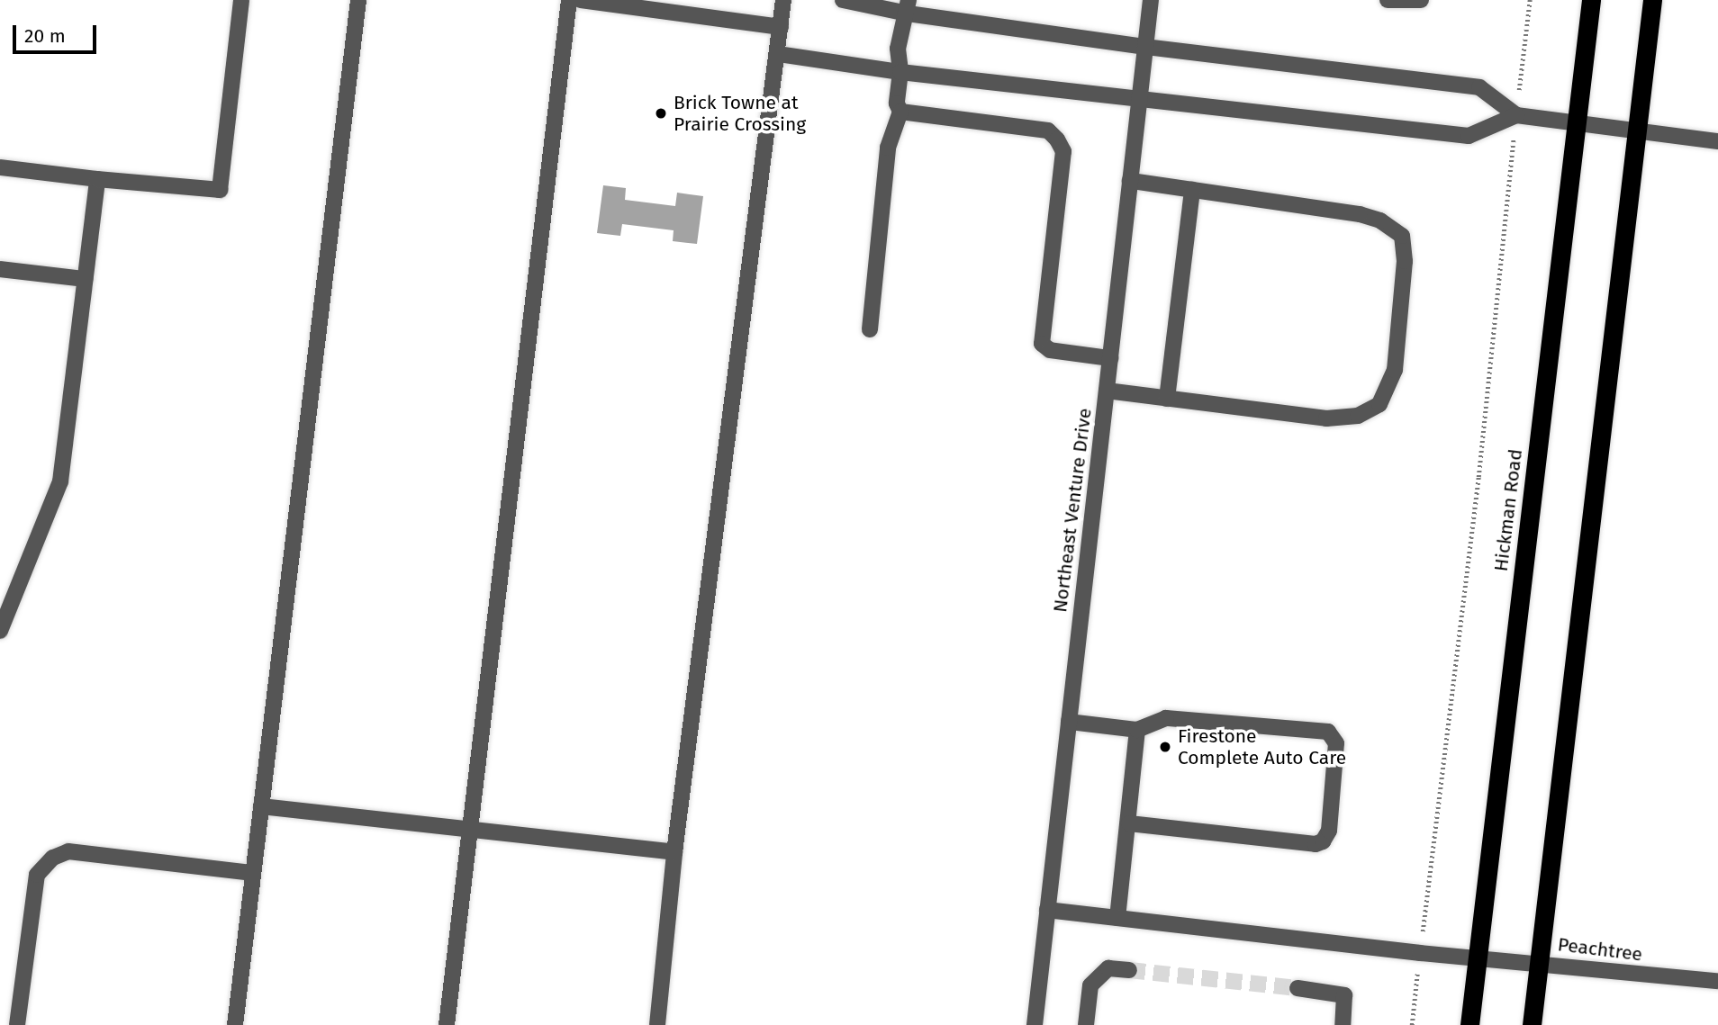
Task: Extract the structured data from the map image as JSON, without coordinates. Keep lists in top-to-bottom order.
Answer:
{
  "streets": {
    "highway": ["Hickman Road"],
    "street": ["Northeast Venture Drive", "Peachtree"]
  },
  "crossings": [
    ["Northeast Venture Drive", "Peachtree"],
    ["Hickman Road", "Peachtree"]
  ],
  "places": ["Brick Towne at Prairie Crossing", "Firestone Complete Auto Care"],
  "scale_bar": "20 m"
}
